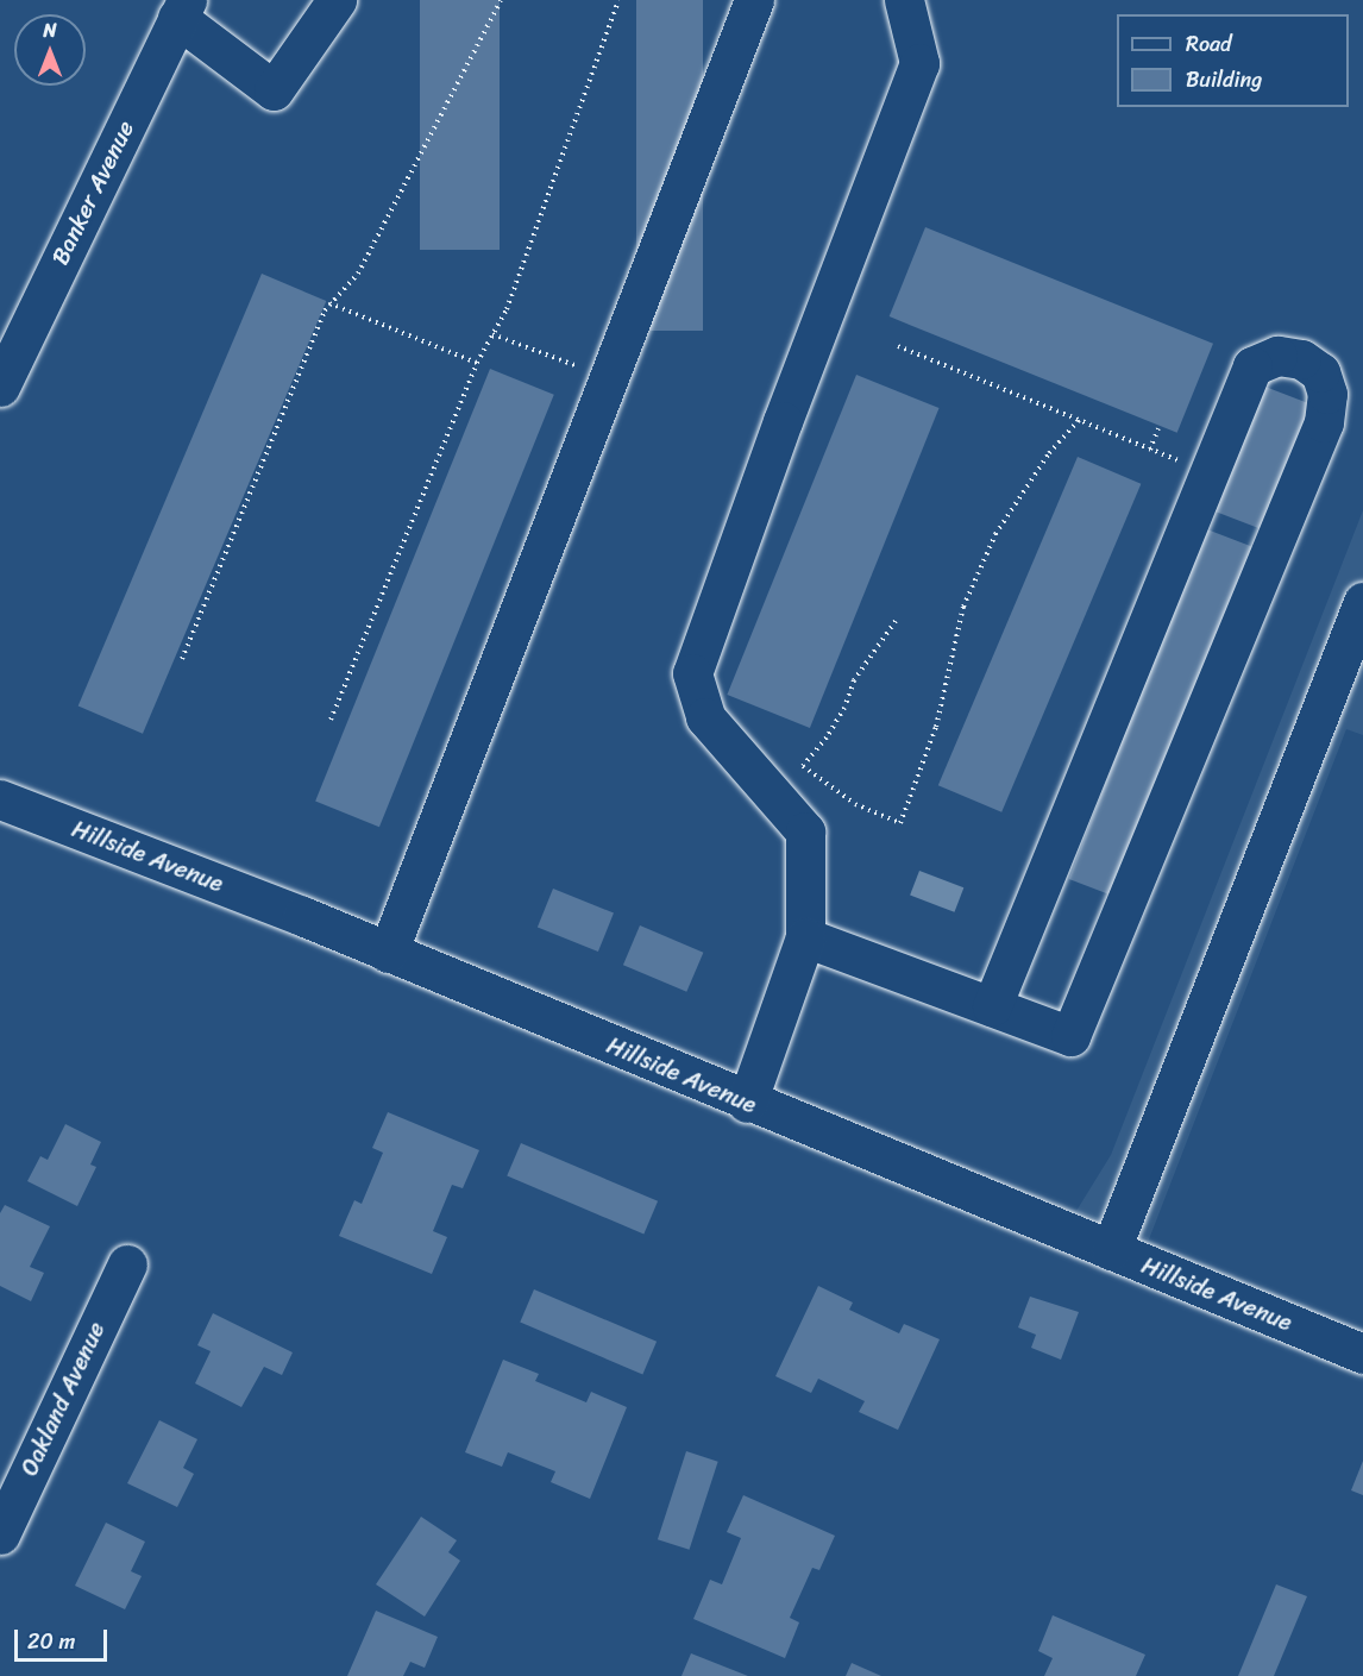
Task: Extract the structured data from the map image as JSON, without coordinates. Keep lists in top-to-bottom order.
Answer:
{
  "streets": {
    "street": ["Banker Avenue", "Hillside Avenue", "Oakland Avenue"]
  },
  "legend": ["Road", "Building"],
  "scale_bar": "20 m",
  "north": "top"
}
